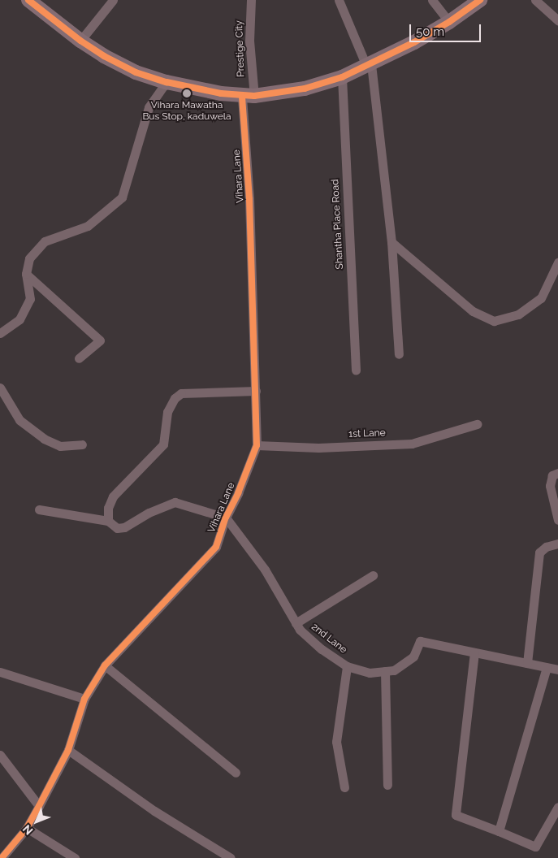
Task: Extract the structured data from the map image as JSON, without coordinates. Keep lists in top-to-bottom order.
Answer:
{
  "streets": {
    "street": [
      "Prestige City",
      "Vihara Lane",
      "Shantha Place Road",
      "1st Lane",
      "2nd Lane"
    ]
  },
  "crossings": [
    ["Prestige City", "Vihara Lane"],
    ["Vihara Lane", "1st Lane"],
    ["Vihara Lane", "2nd Lane"]
  ],
  "places": ["Vihara Mawatha Bus Stop, kaduwela"],
  "scale_bar": "50 m",
  "north": "bottom left"
}
